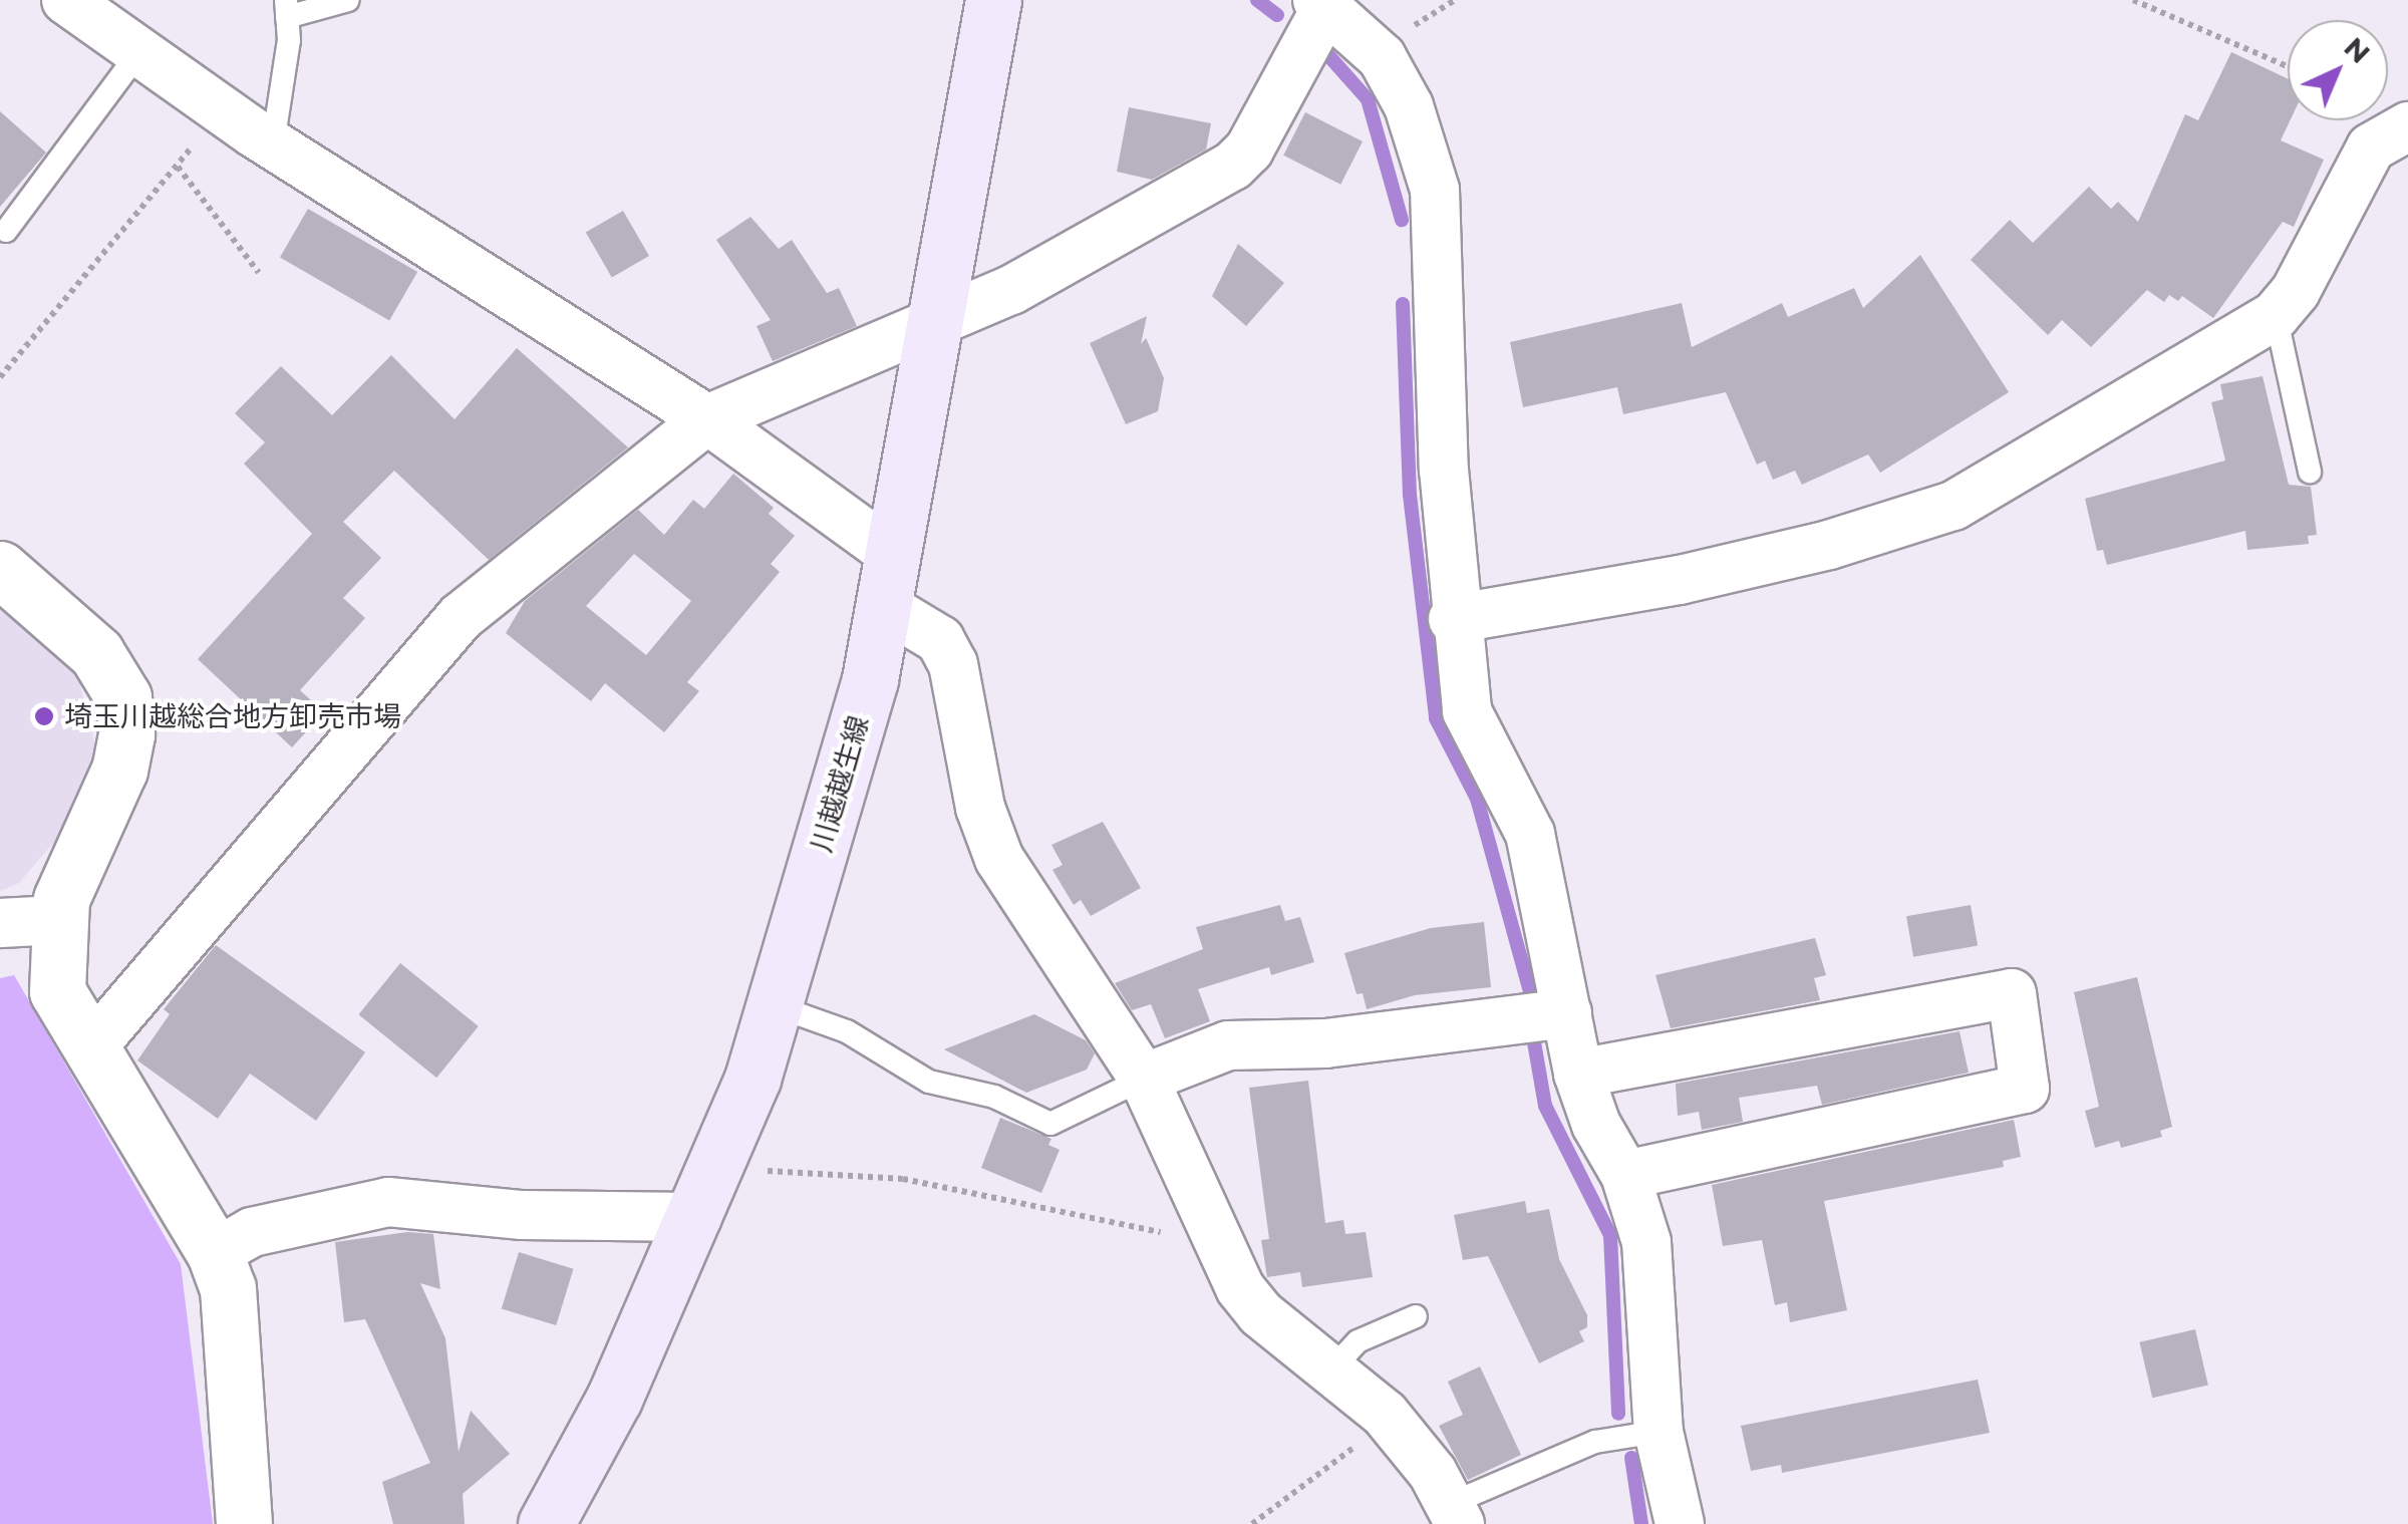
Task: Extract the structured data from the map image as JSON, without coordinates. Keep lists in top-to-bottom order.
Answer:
{
  "streets": {
    "main road": ["川越越生線"]
  },
  "places": ["埼玉川越総合地方卸売市場"],
  "north": "top right"
}
